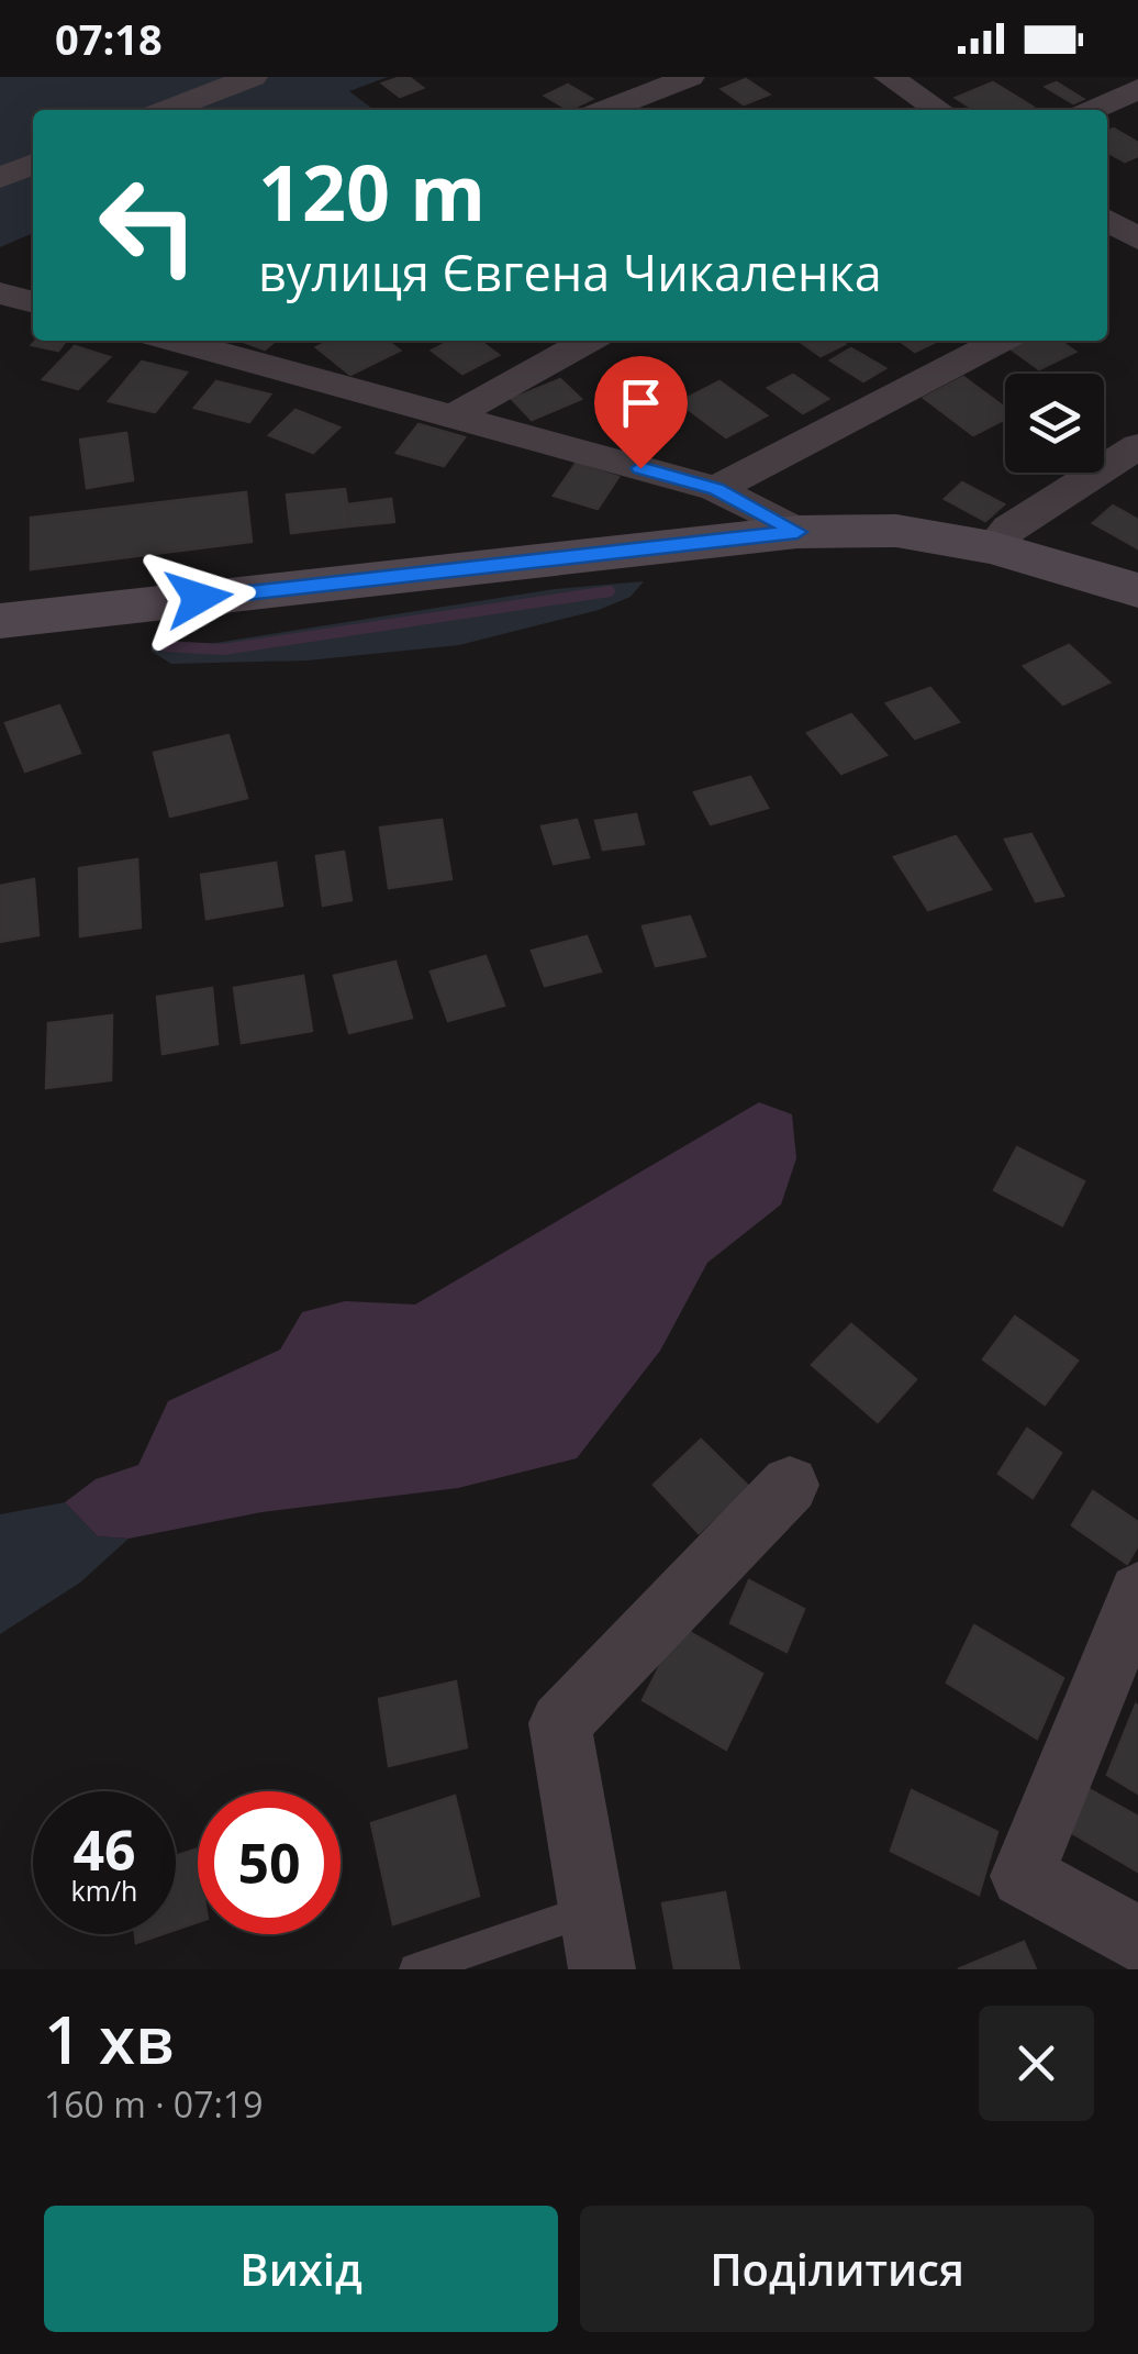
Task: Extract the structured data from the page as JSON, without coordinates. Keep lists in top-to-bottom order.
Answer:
{
  "page": {
    "status": "07:18",
    "turn": ["120 m", "вулиця Євгена Чикаленка"],
    "speed": "46 km/h",
    "limit": "50",
    "heading": ["1 хв", "160 m · 07:19"],
    "buttons": ["Вихід", "Поділитися"]
  }
}
